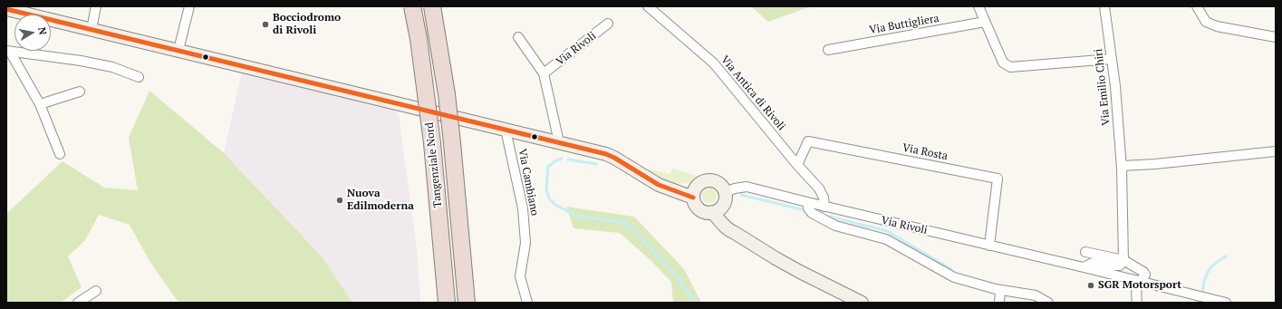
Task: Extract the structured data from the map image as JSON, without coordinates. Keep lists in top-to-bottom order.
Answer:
{
  "streets": {
    "highway": ["Tangenziale Nord"],
    "street": [
      "Via Buttigliera",
      "Via Rivoli",
      "Via Emilio Chiri",
      "Via Antica di Rivoli",
      "Via Rosta",
      "Via Cambiano"
    ]
  },
  "crossings": [
    ["Via Rivoli", "Via Emilio Chiri"],
    ["Via Rivoli", "Via Antica di Rivoli"],
    ["Via Rivoli", "Via Rosta"],
    ["Via Antica di Rivoli", "Via Rosta"]
  ],
  "places": ["Bocciodromo di Rivoli", "Nuova Edilmoderna", "SGR Motorsport"],
  "north": "right"
}
